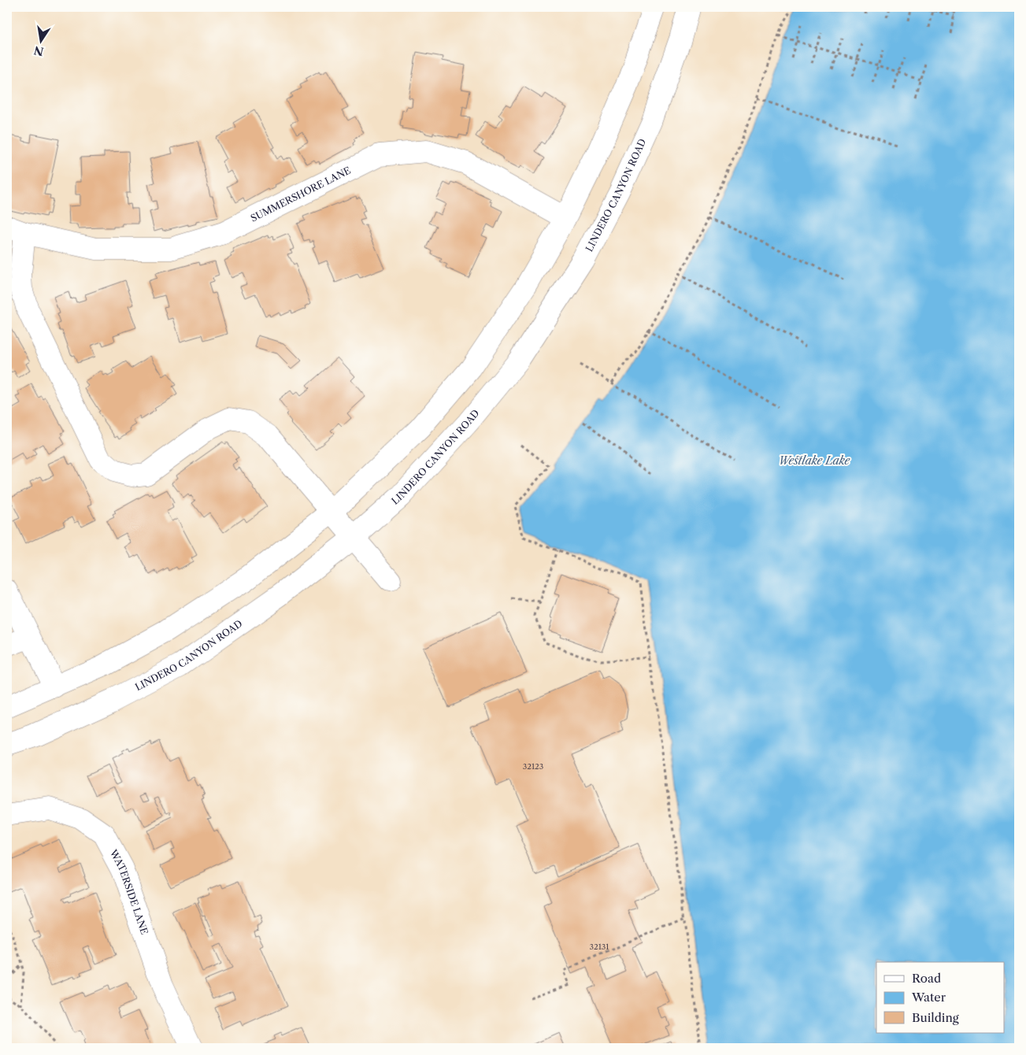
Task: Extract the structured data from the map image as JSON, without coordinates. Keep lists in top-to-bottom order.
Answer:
{
  "streets": {
    "street": ["SUMMERSHORE LANE", "LINDERO CANYON ROAD", "WATERSIDE LANE"]
  },
  "crossings": [
    ["SUMMERSHORE LANE", "LINDERO CANYON ROAD"]
  ],
  "water": ["Westlake Lake"],
  "house_numbers": ["32123", "32131"],
  "legend": ["Road", "Water", "Building"],
  "north": "bottom"
}
